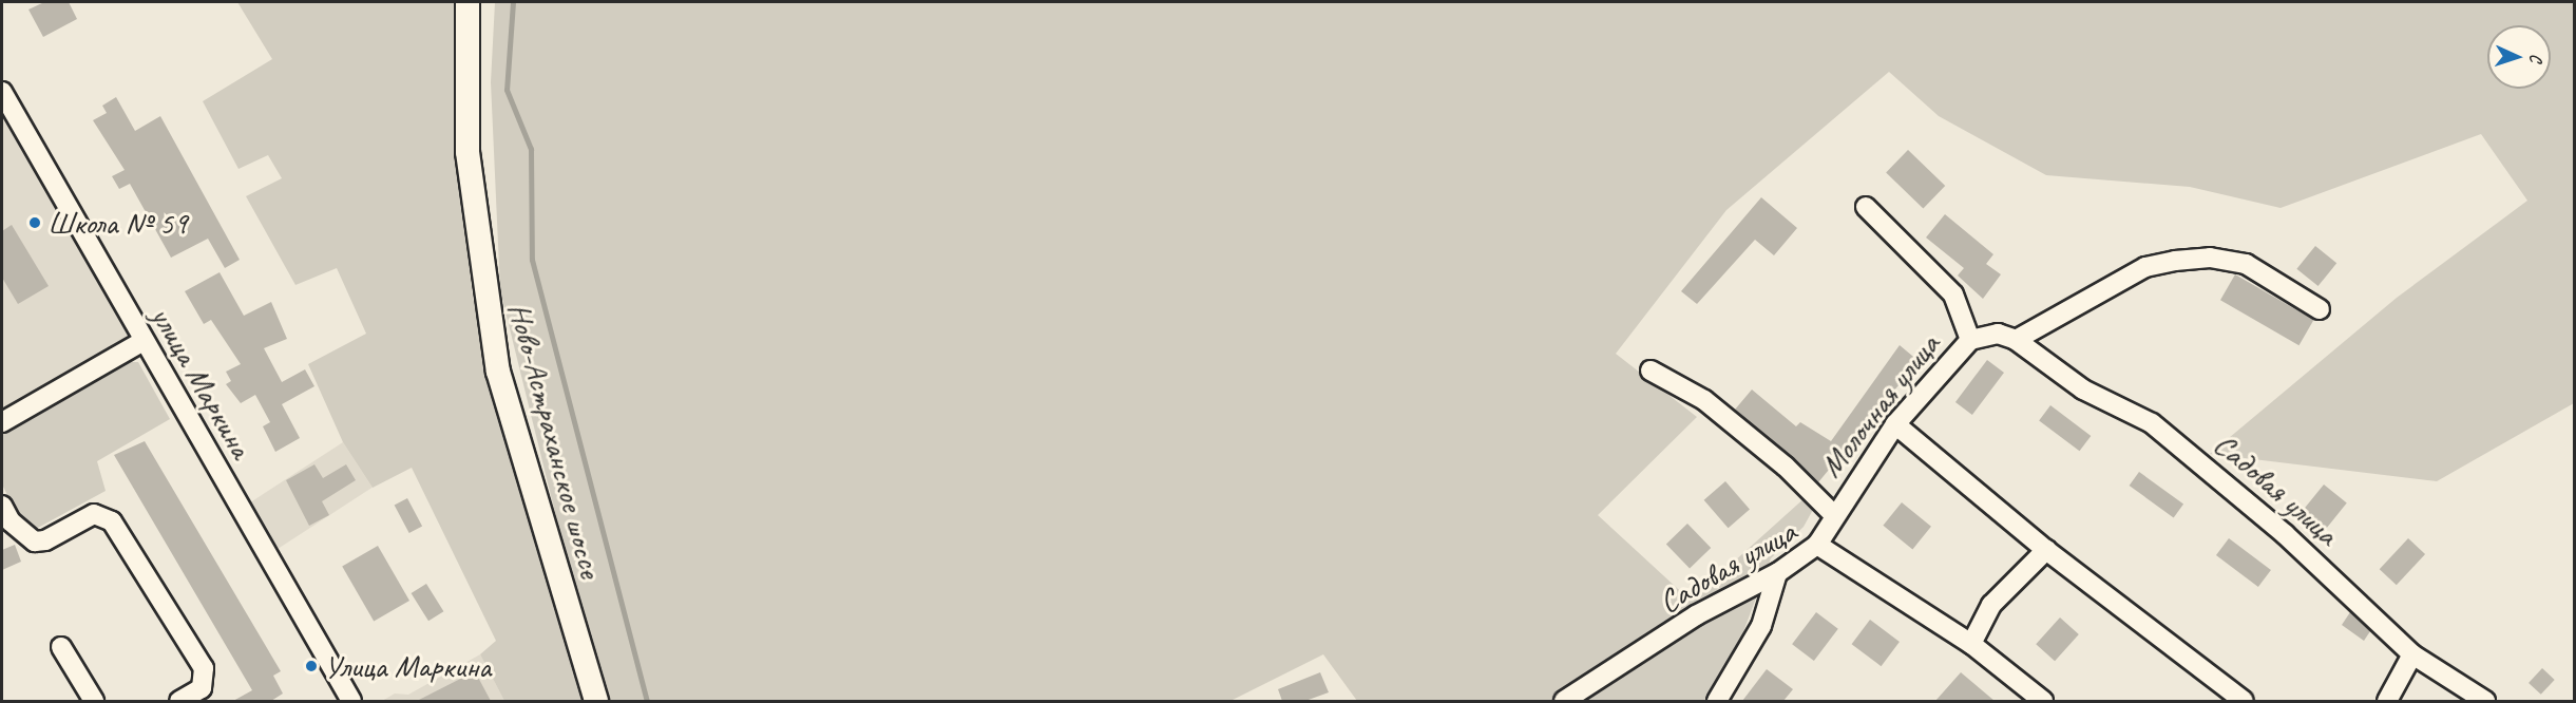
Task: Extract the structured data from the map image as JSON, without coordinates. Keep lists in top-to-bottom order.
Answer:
{
  "streets": {
    "main road": ["Ново-Астраханское шоссе"],
    "street": ["улица Маркина", "Молочная улица", "Садовая улица"]
  },
  "crossings": [
    ["Молочная улица", "Садовая улица"]
  ],
  "places": ["Школа № 59", "Улица Маркина"],
  "north": "right"
}
